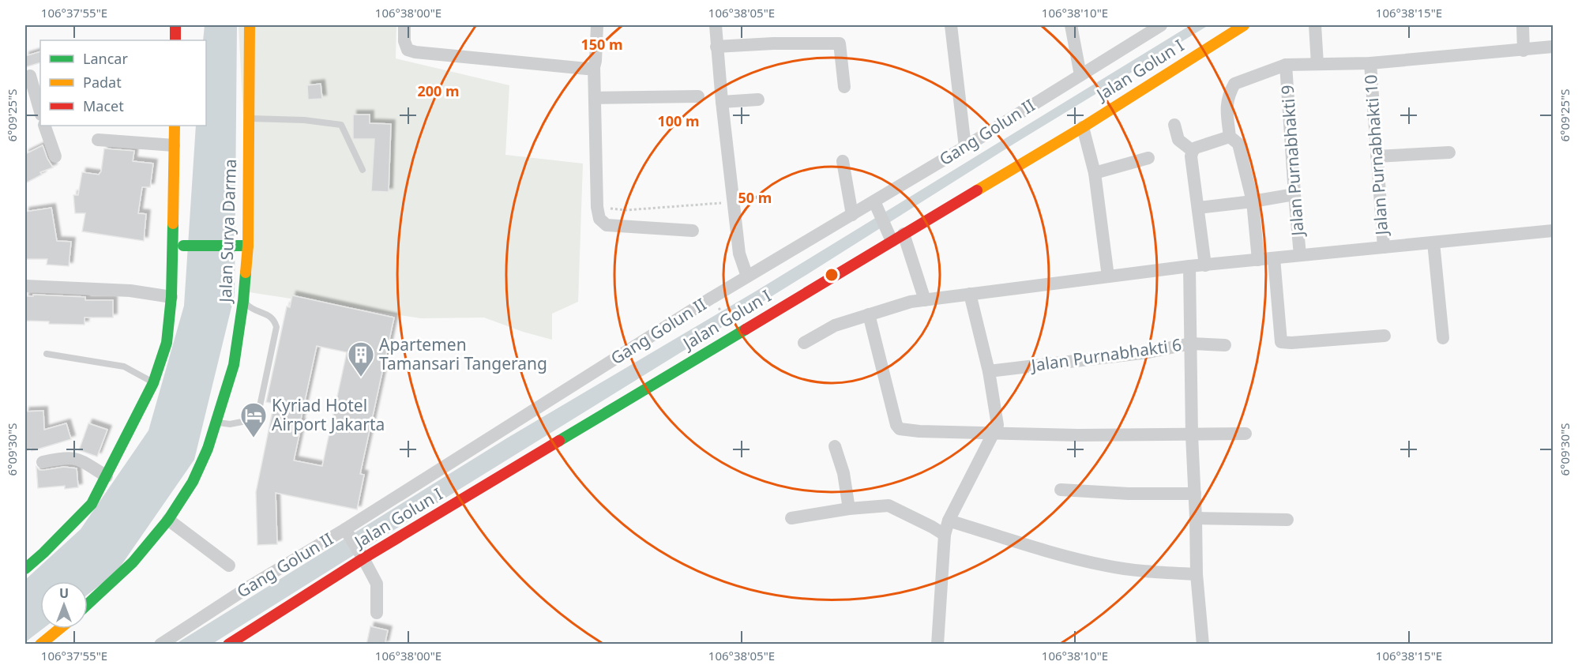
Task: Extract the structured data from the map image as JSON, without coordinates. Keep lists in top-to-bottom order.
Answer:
{
  "streets": {
    "main road": ["Jalan Golun I", "Jalan Surya Darma"],
    "street": [
      "Gang Golun II",
      "Jalan Purnabhakti 10",
      "Jalan Purnabhakti 9",
      "Jalan Purnabhakti 6"
    ]
  },
  "places": {
    "building": ["Apartemen Tamansari Tangerang"],
    "hotel": ["Kyriad Hotel Airport Jakarta"]
  },
  "legend": ["Lancar", "Padat", "Macet"],
  "north": "top",
  "coordinates": [
    "106°37'55\"E",
    "106°38'00\"E",
    "106°38'05\"E",
    "106°38'10\"E",
    "106°38'15\"E",
    "6°09'25\"S",
    "6°09'30\"S"
  ],
  "rings": [
    "150 m",
    "200 m",
    "100 m",
    "50 m"
  ]
}
